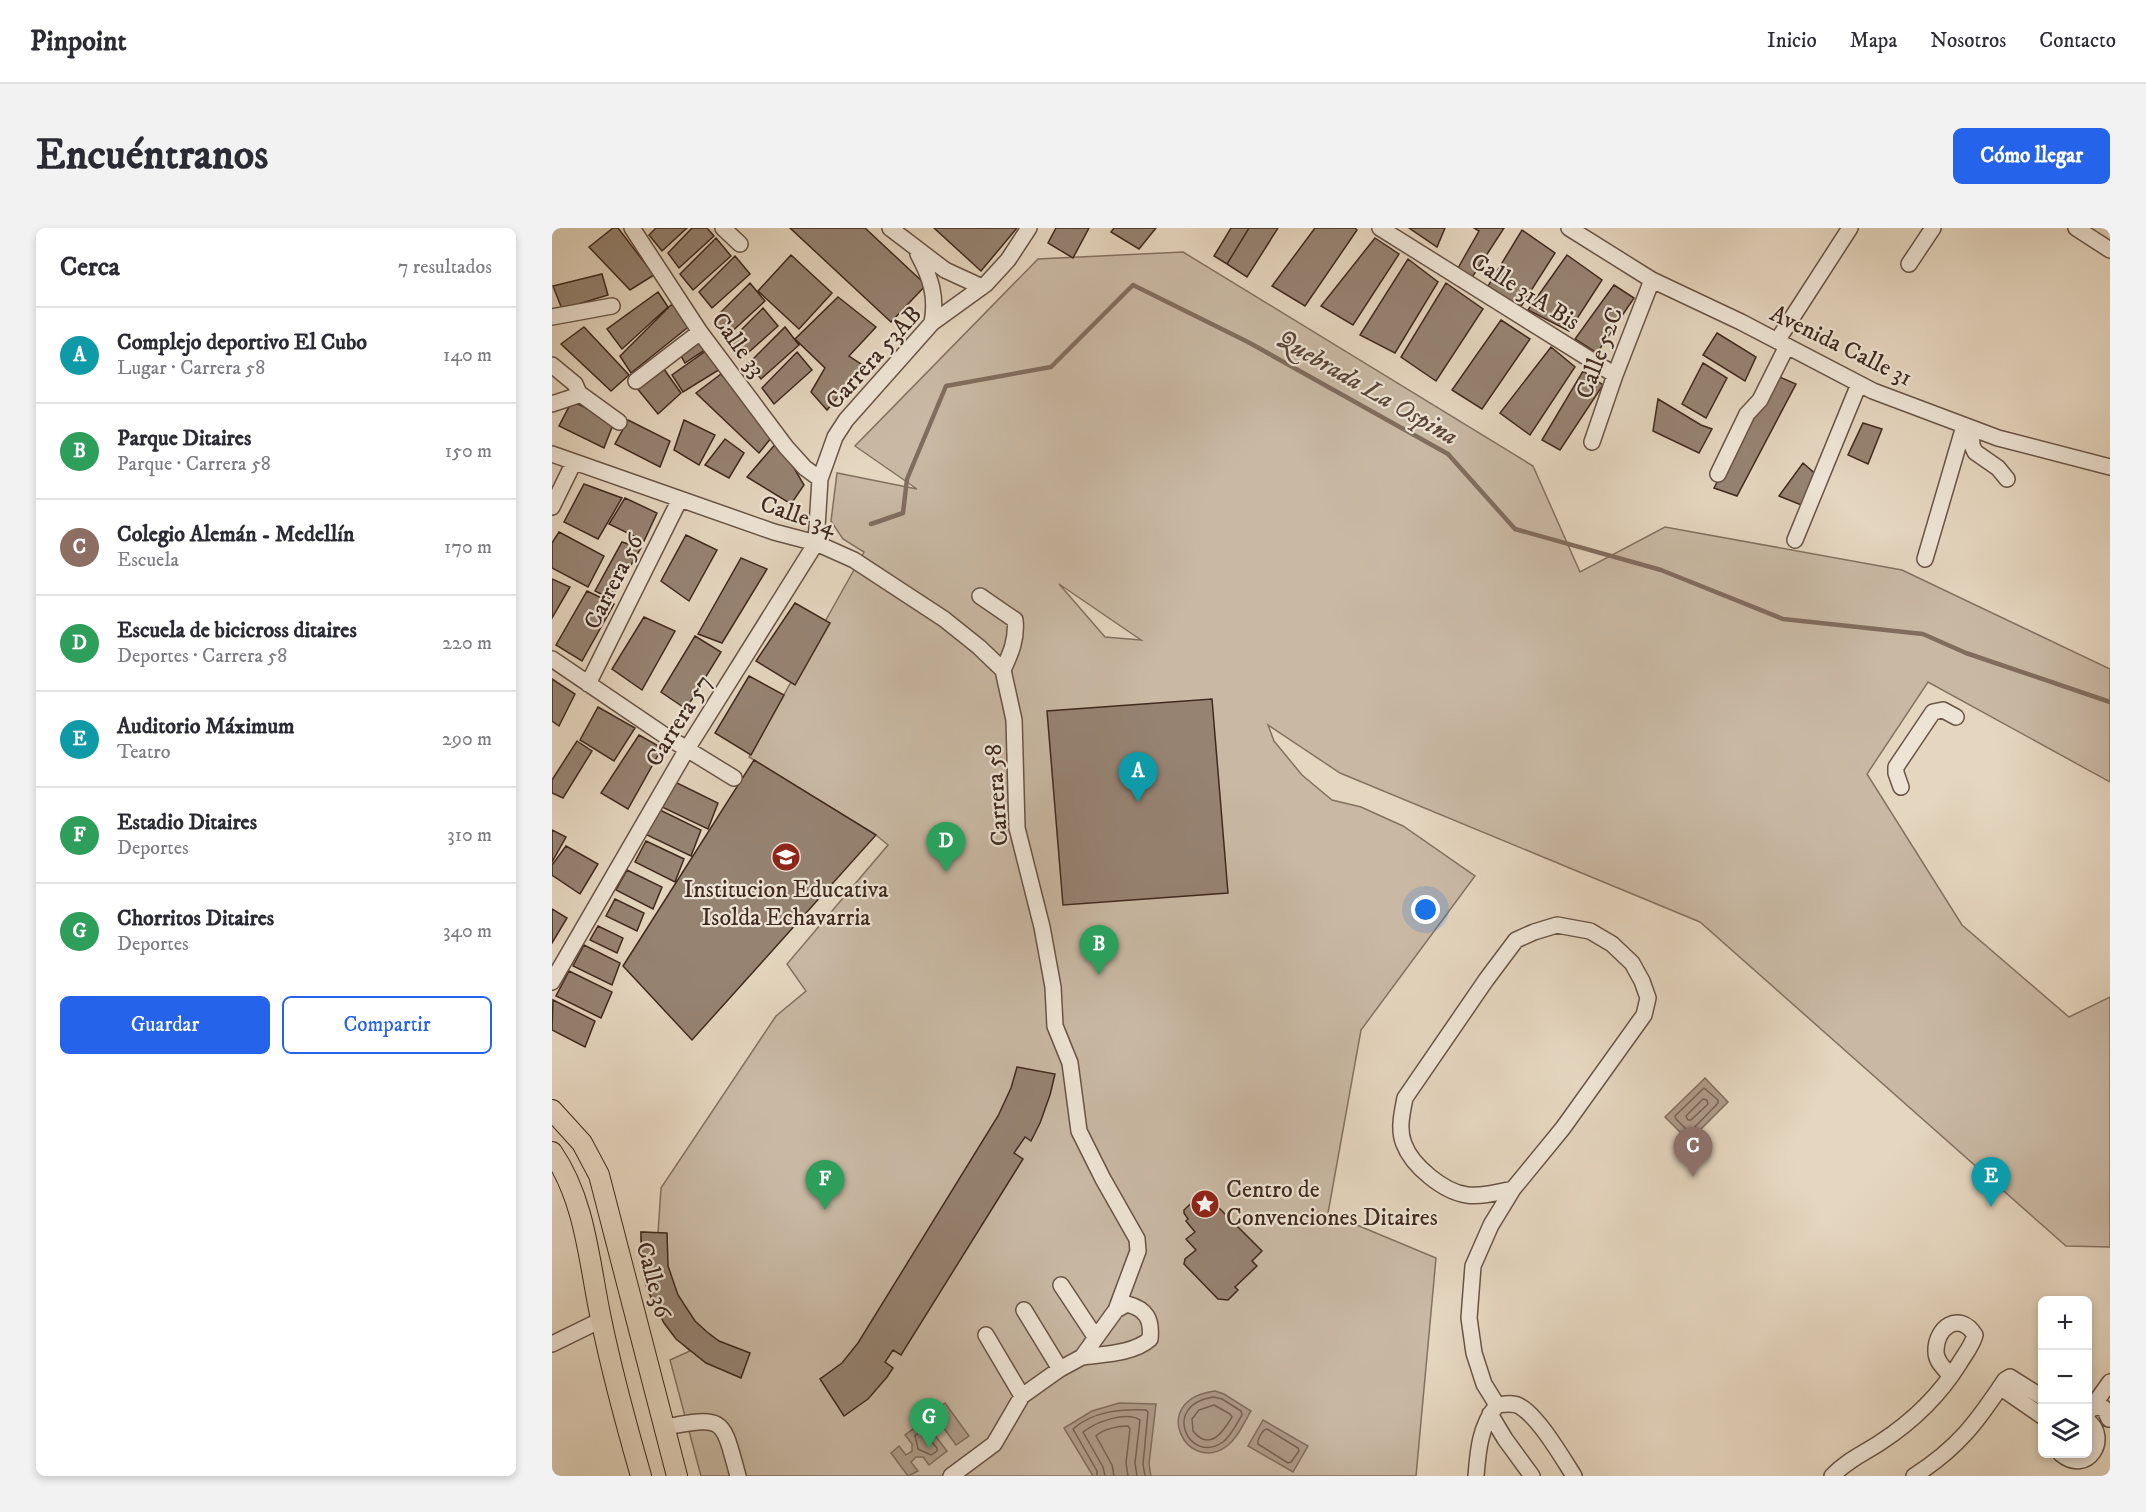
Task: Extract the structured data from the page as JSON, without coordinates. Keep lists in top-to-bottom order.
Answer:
{
  "streets": {
    "main road": ["Calle 36"],
    "street": [
      "Calle 31A Bis",
      "Calle 33",
      "Avenida Calle 31",
      "Calle 52C",
      "Carrera 53AB",
      "Calle 34",
      "Carrera 56",
      "Carrera 57",
      "Carrera 58"
    ]
  },
  "crossings": [
    ["Calle 31A Bis", "Calle 52C"],
    ["Calle 33", "Carrera 53AB"],
    ["Calle 33", "Carrera 57"],
    ["Avenida Calle 31", "Calle 52C"],
    ["Carrera 53AB", "Carrera 57"],
    ["Calle 34", "Carrera 56"],
    ["Calle 34", "Carrera 57"],
    ["Calle 34", "Carrera 58"]
  ],
  "water": ["Quebrada La Ospina"],
  "places": {
    "school or university": ["Institucion Educativa Isolda Echavarria"],
    "place": ["Centro de Convenciones Ditaires"]
  },
  "page": {
    "header": "Pinpoint",
    "nav": [
      "Inicio",
      "Mapa",
      "Nosotros",
      "Contacto"
    ],
    "buttons": [
      "Cómo llegar",
      ["Guardar", "Compartir"]
    ],
    "title": "Encuéntranos",
    "heading": ["Cerca", "7 resultados"],
    "list": [
      {
        "mark": "A",
        "name": "Complejo deportivo El Cubo",
        "note": "Lugar · Carrera 58",
        "value": "140 m"
      },
      {
        "mark": "B",
        "name": "Parque Ditaires",
        "note": "Parque · Carrera 58",
        "value": "150 m"
      },
      {
        "mark": "C",
        "name": "Colegio Alemán - Medellín",
        "note": "Escuela",
        "value": "170 m"
      },
      {
        "mark": "D",
        "name": "Escuela de bicicross ditaires",
        "note": "Deportes · Carrera 58",
        "value": "220 m"
      },
      {
        "mark": "E",
        "name": "Auditorio Máximum",
        "note": "Teatro",
        "value": "290 m"
      },
      {
        "mark": "F",
        "name": "Estadio Ditaires",
        "note": "Deportes",
        "value": "310 m"
      },
      {
        "mark": "G",
        "name": "Chorritos Ditaires",
        "note": "Deportes",
        "value": "340 m"
      }
    ],
    "pins": [
      "A",
      "D",
      "B",
      "C",
      "E",
      "F",
      "G"
    ],
    "map_buttons": ["+", "−"]
  }
}
